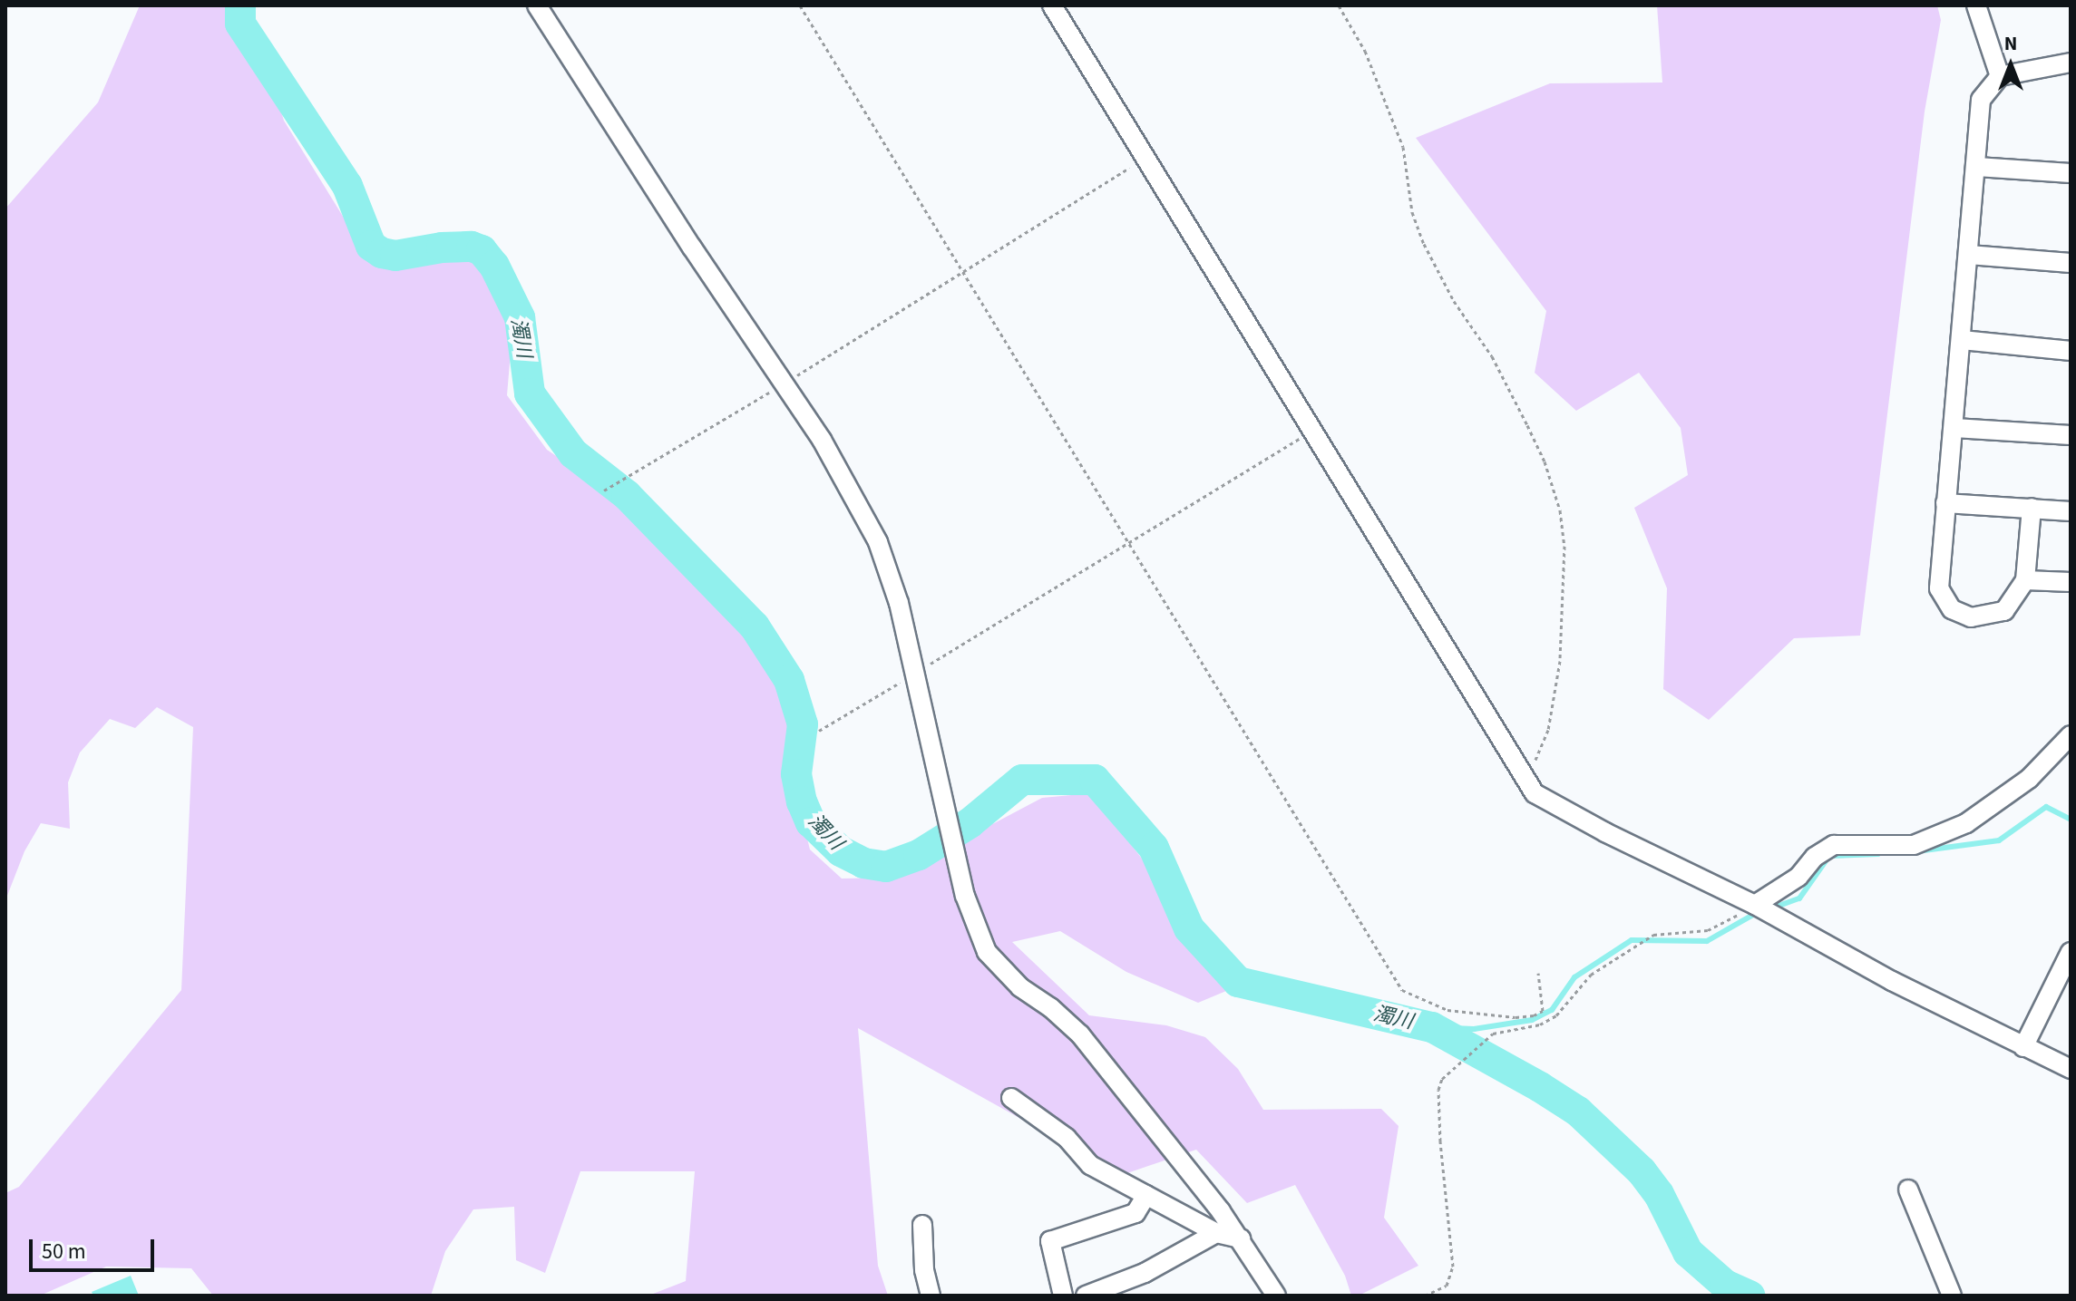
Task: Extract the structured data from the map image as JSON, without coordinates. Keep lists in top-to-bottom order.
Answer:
{
  "water": ["濁川"],
  "scale_bar": "50 m",
  "north": "top"
}
